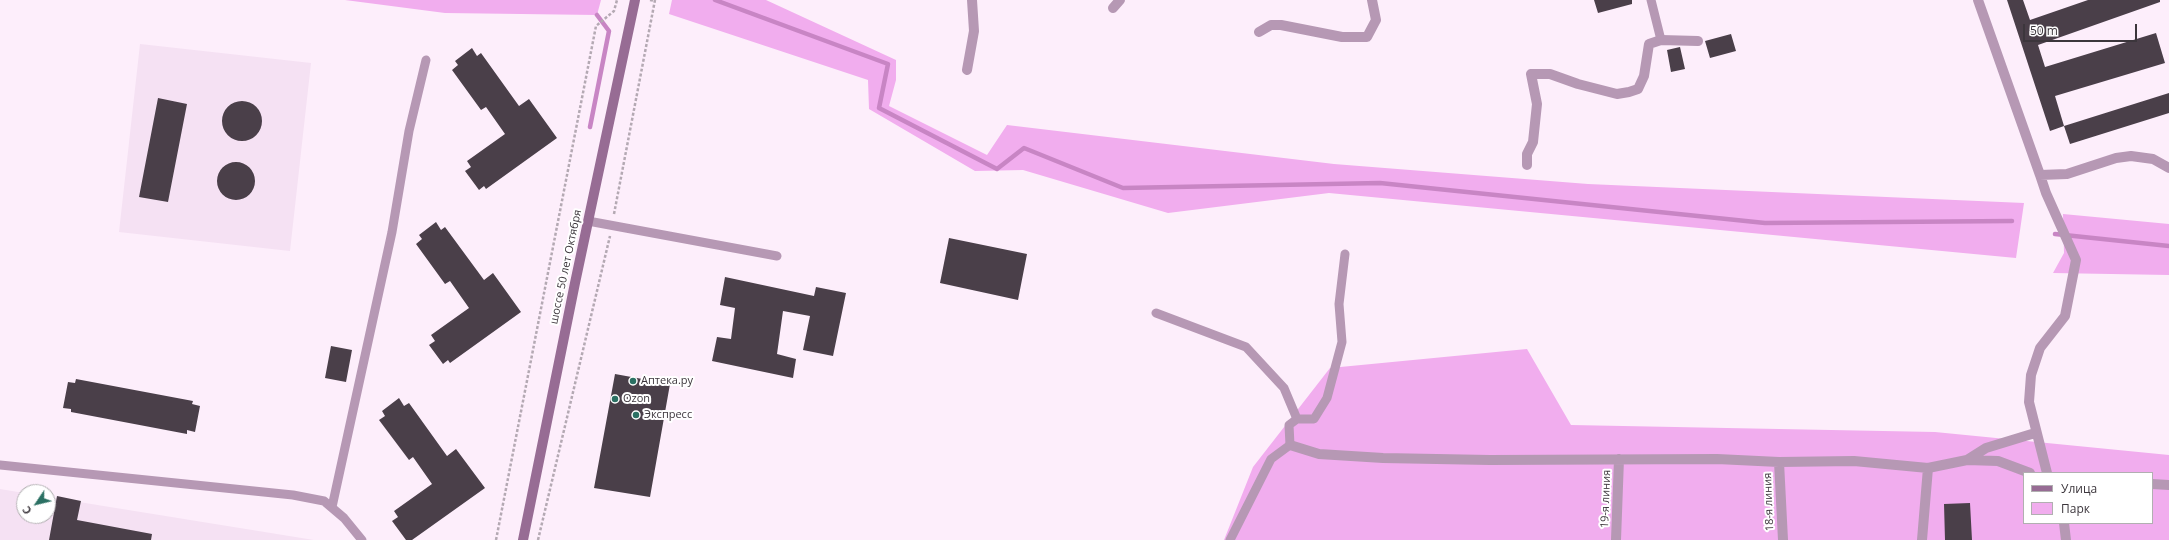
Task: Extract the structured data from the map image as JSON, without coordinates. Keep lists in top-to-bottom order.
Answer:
{
  "streets": {
    "street": ["шоссе 50 лет Октября", "19-я линия", "18-я линия"]
  },
  "places": ["Аптека.ру", "Ozon", "Экспресс"],
  "legend": ["Улица", "Парк"],
  "scale_bar": "50 m",
  "north": "bottom left"
}
